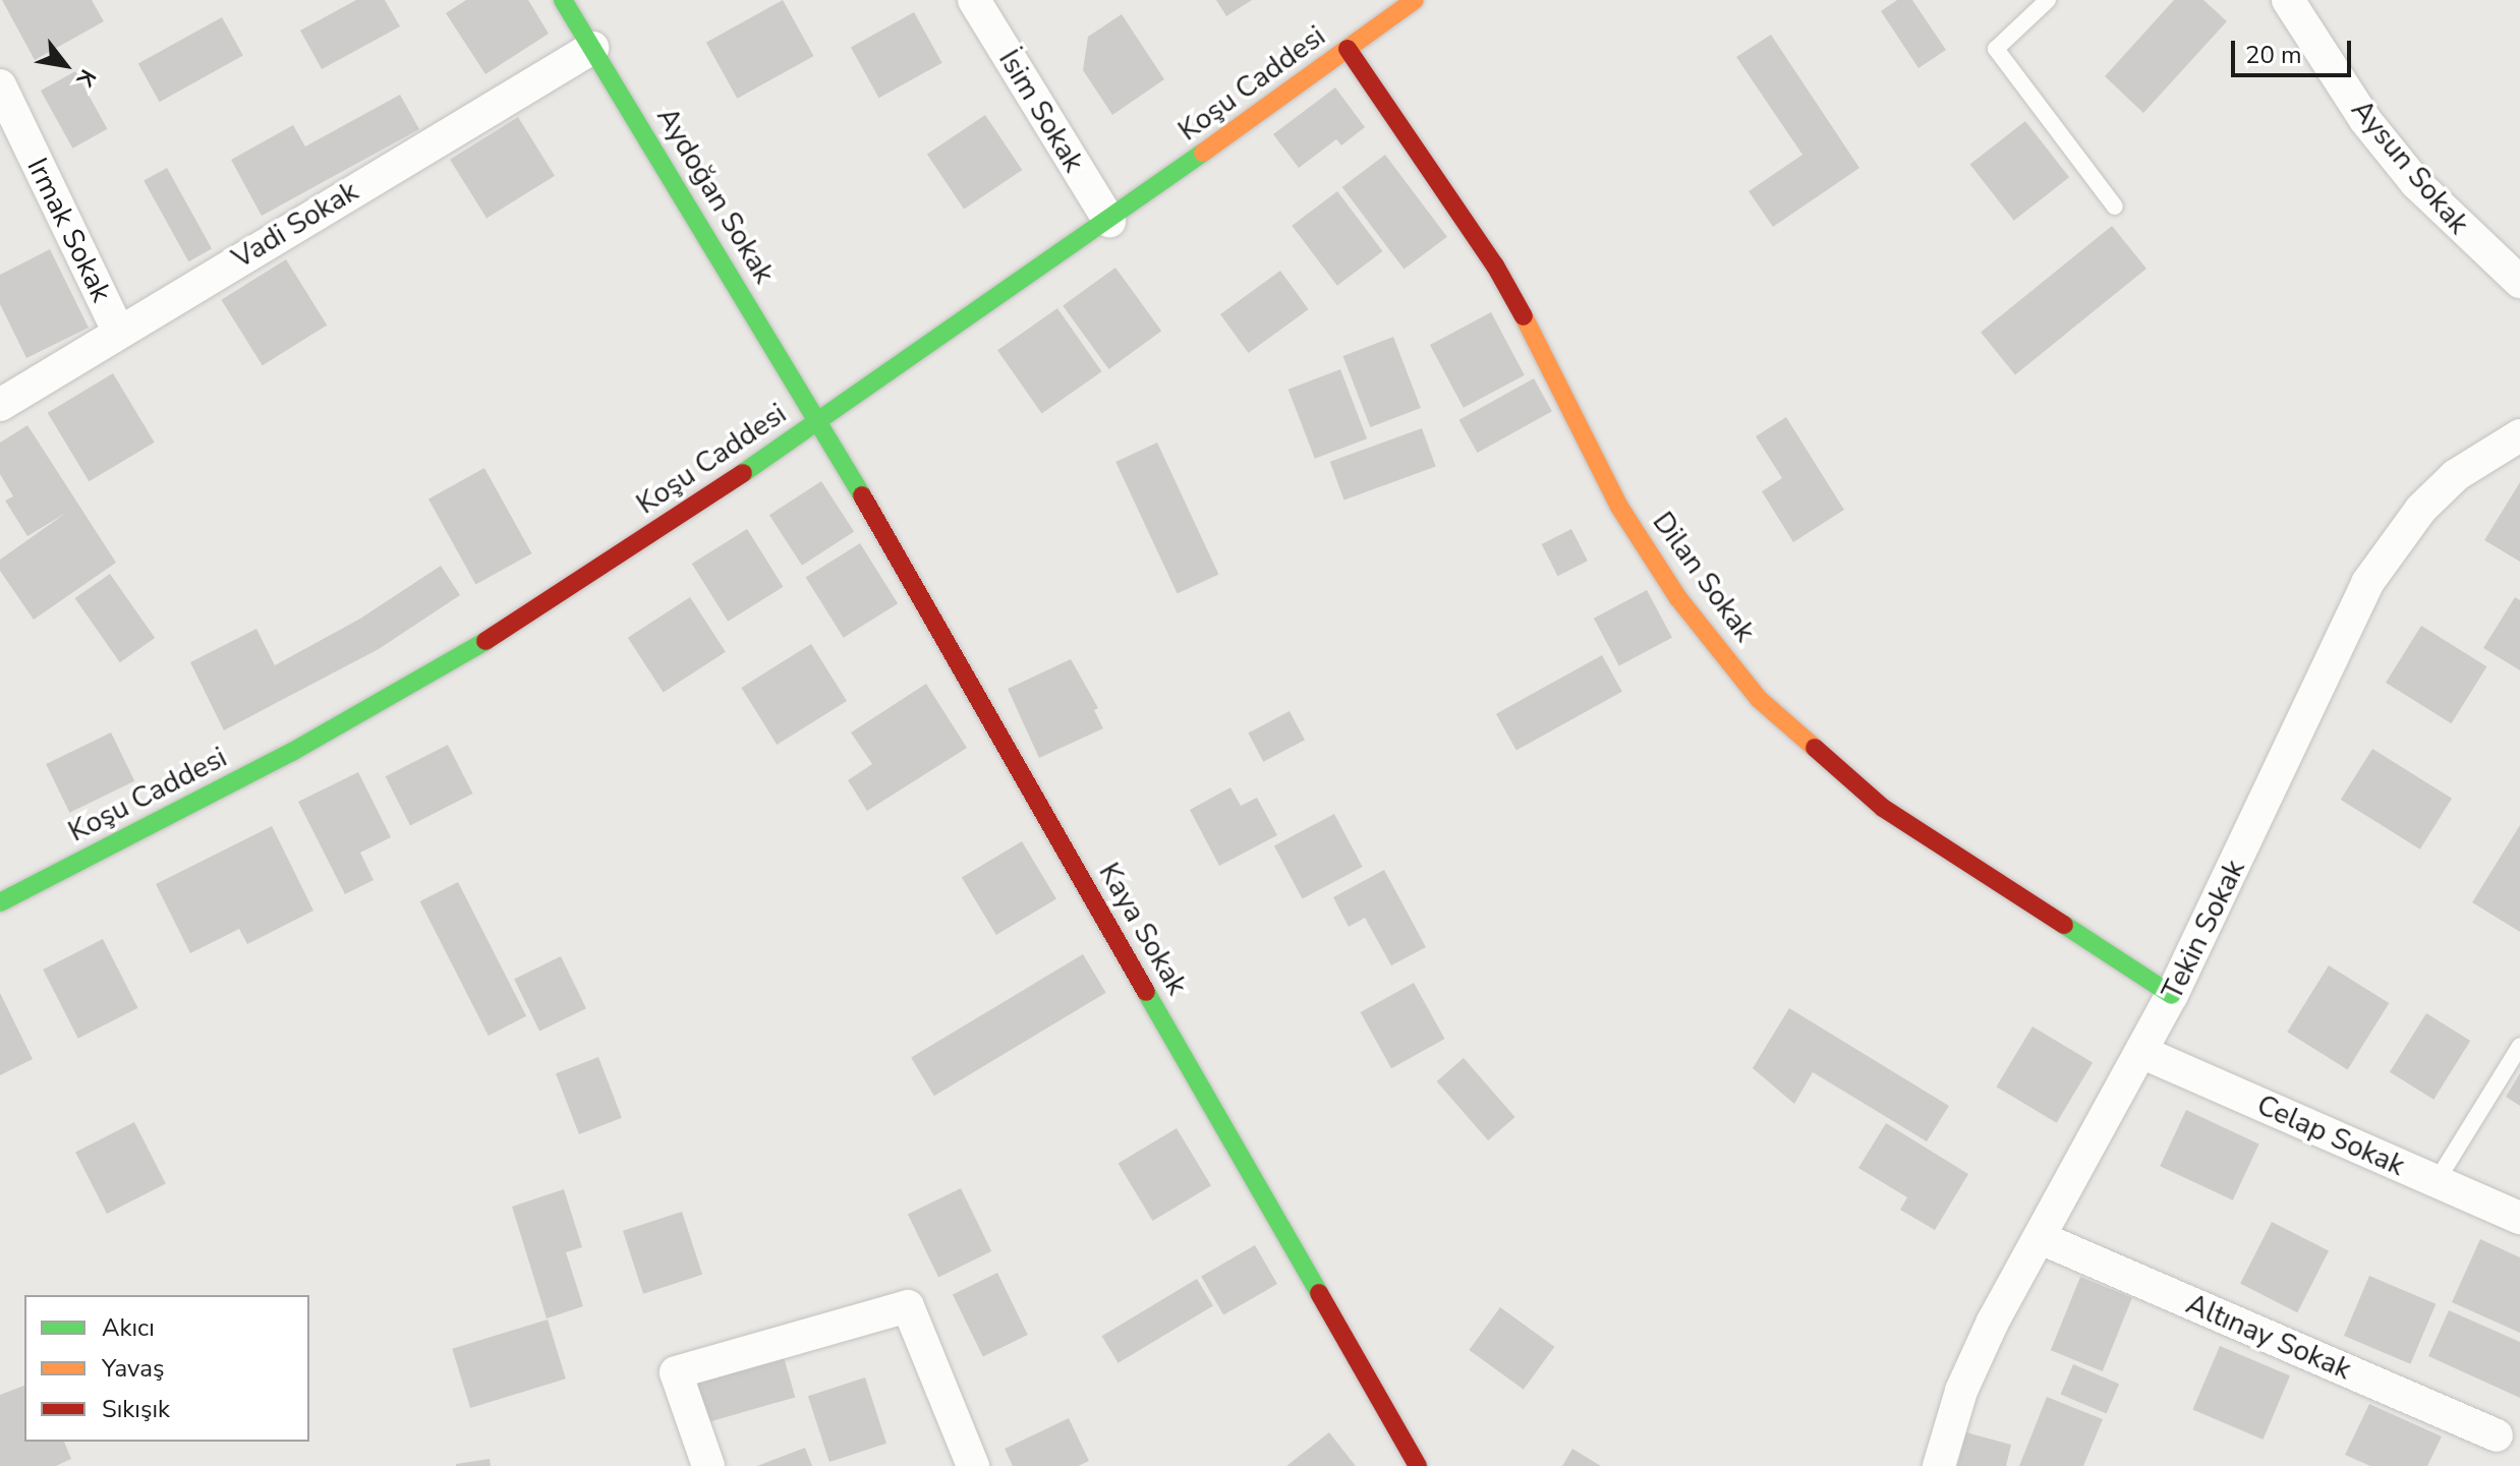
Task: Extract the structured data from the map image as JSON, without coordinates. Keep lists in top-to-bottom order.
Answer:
{
  "streets": {
    "street": [
      "Koşu Caddesi",
      "İsim Sokak",
      "Aysun Sokak",
      "Aydoğan Sokak",
      "Vadi Sokak",
      "Irmak Sokak",
      "Dilan Sokak",
      "Kaya Sokak",
      "Tekin Sokak",
      "Celap Sokak",
      "Altınay Sokak"
    ]
  },
  "crossings": [
    ["Koşu Caddesi", "İsim Sokak"],
    ["Koşu Caddesi", "Aydoğan Sokak"],
    ["Koşu Caddesi", "Dilan Sokak"],
    ["Koşu Caddesi", "Kaya Sokak"],
    ["Aydoğan Sokak", "Vadi Sokak"],
    ["Aydoğan Sokak", "Kaya Sokak"],
    ["Vadi Sokak", "Irmak Sokak"],
    ["Dilan Sokak", "Tekin Sokak"],
    ["Tekin Sokak", "Celap Sokak"],
    ["Tekin Sokak", "Altınay Sokak"]
  ],
  "legend": ["Akıcı", "Yavaş", "Sıkışık"],
  "scale_bar": "20 m",
  "north": "bottom right"
}
